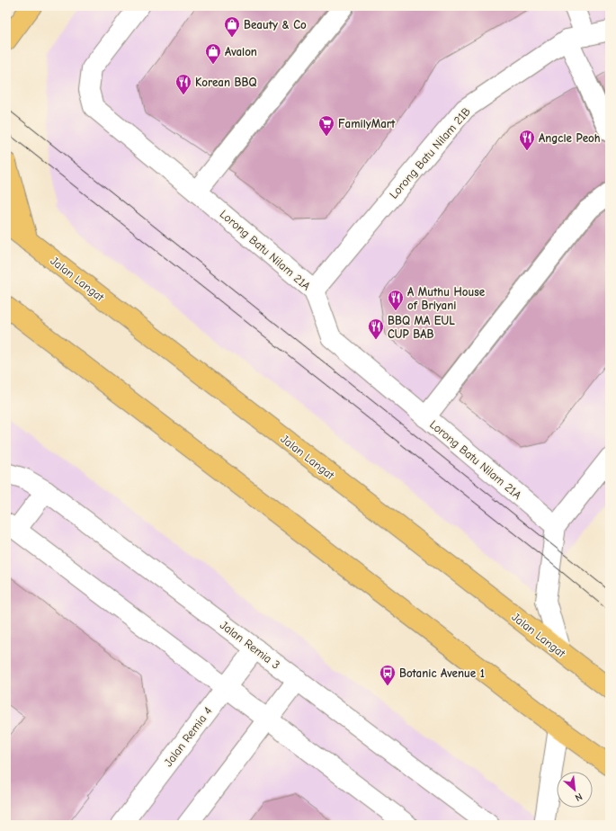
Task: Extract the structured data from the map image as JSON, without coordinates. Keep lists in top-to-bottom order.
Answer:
{
  "streets": {
    "main road": ["Jalan Langat"],
    "street": [
      "Lorong Batu Nilam 21B",
      "Lorong Batu Nilam 21A",
      "Jalan Remia 3",
      "Jalan Remia 4"
    ]
  },
  "crossings": [
    ["Lorong Batu Nilam 21B", "Lorong Batu Nilam 21A"],
    ["Jalan Remia 3", "Jalan Remia 4"]
  ],
  "places": {
    "shop": ["Beauty & Co", "Avalon"],
    "restaurant": [
      "Korean BBQ",
      "Angcle Peoh",
      "A Muthu House of Briyani",
      "BBQ MA EUL CUP BAB"
    ],
    "supermarket": ["FamilyMart"],
    "bus stop": ["Botanic Avenue 1"]
  },
  "north": "bottom right"
}
